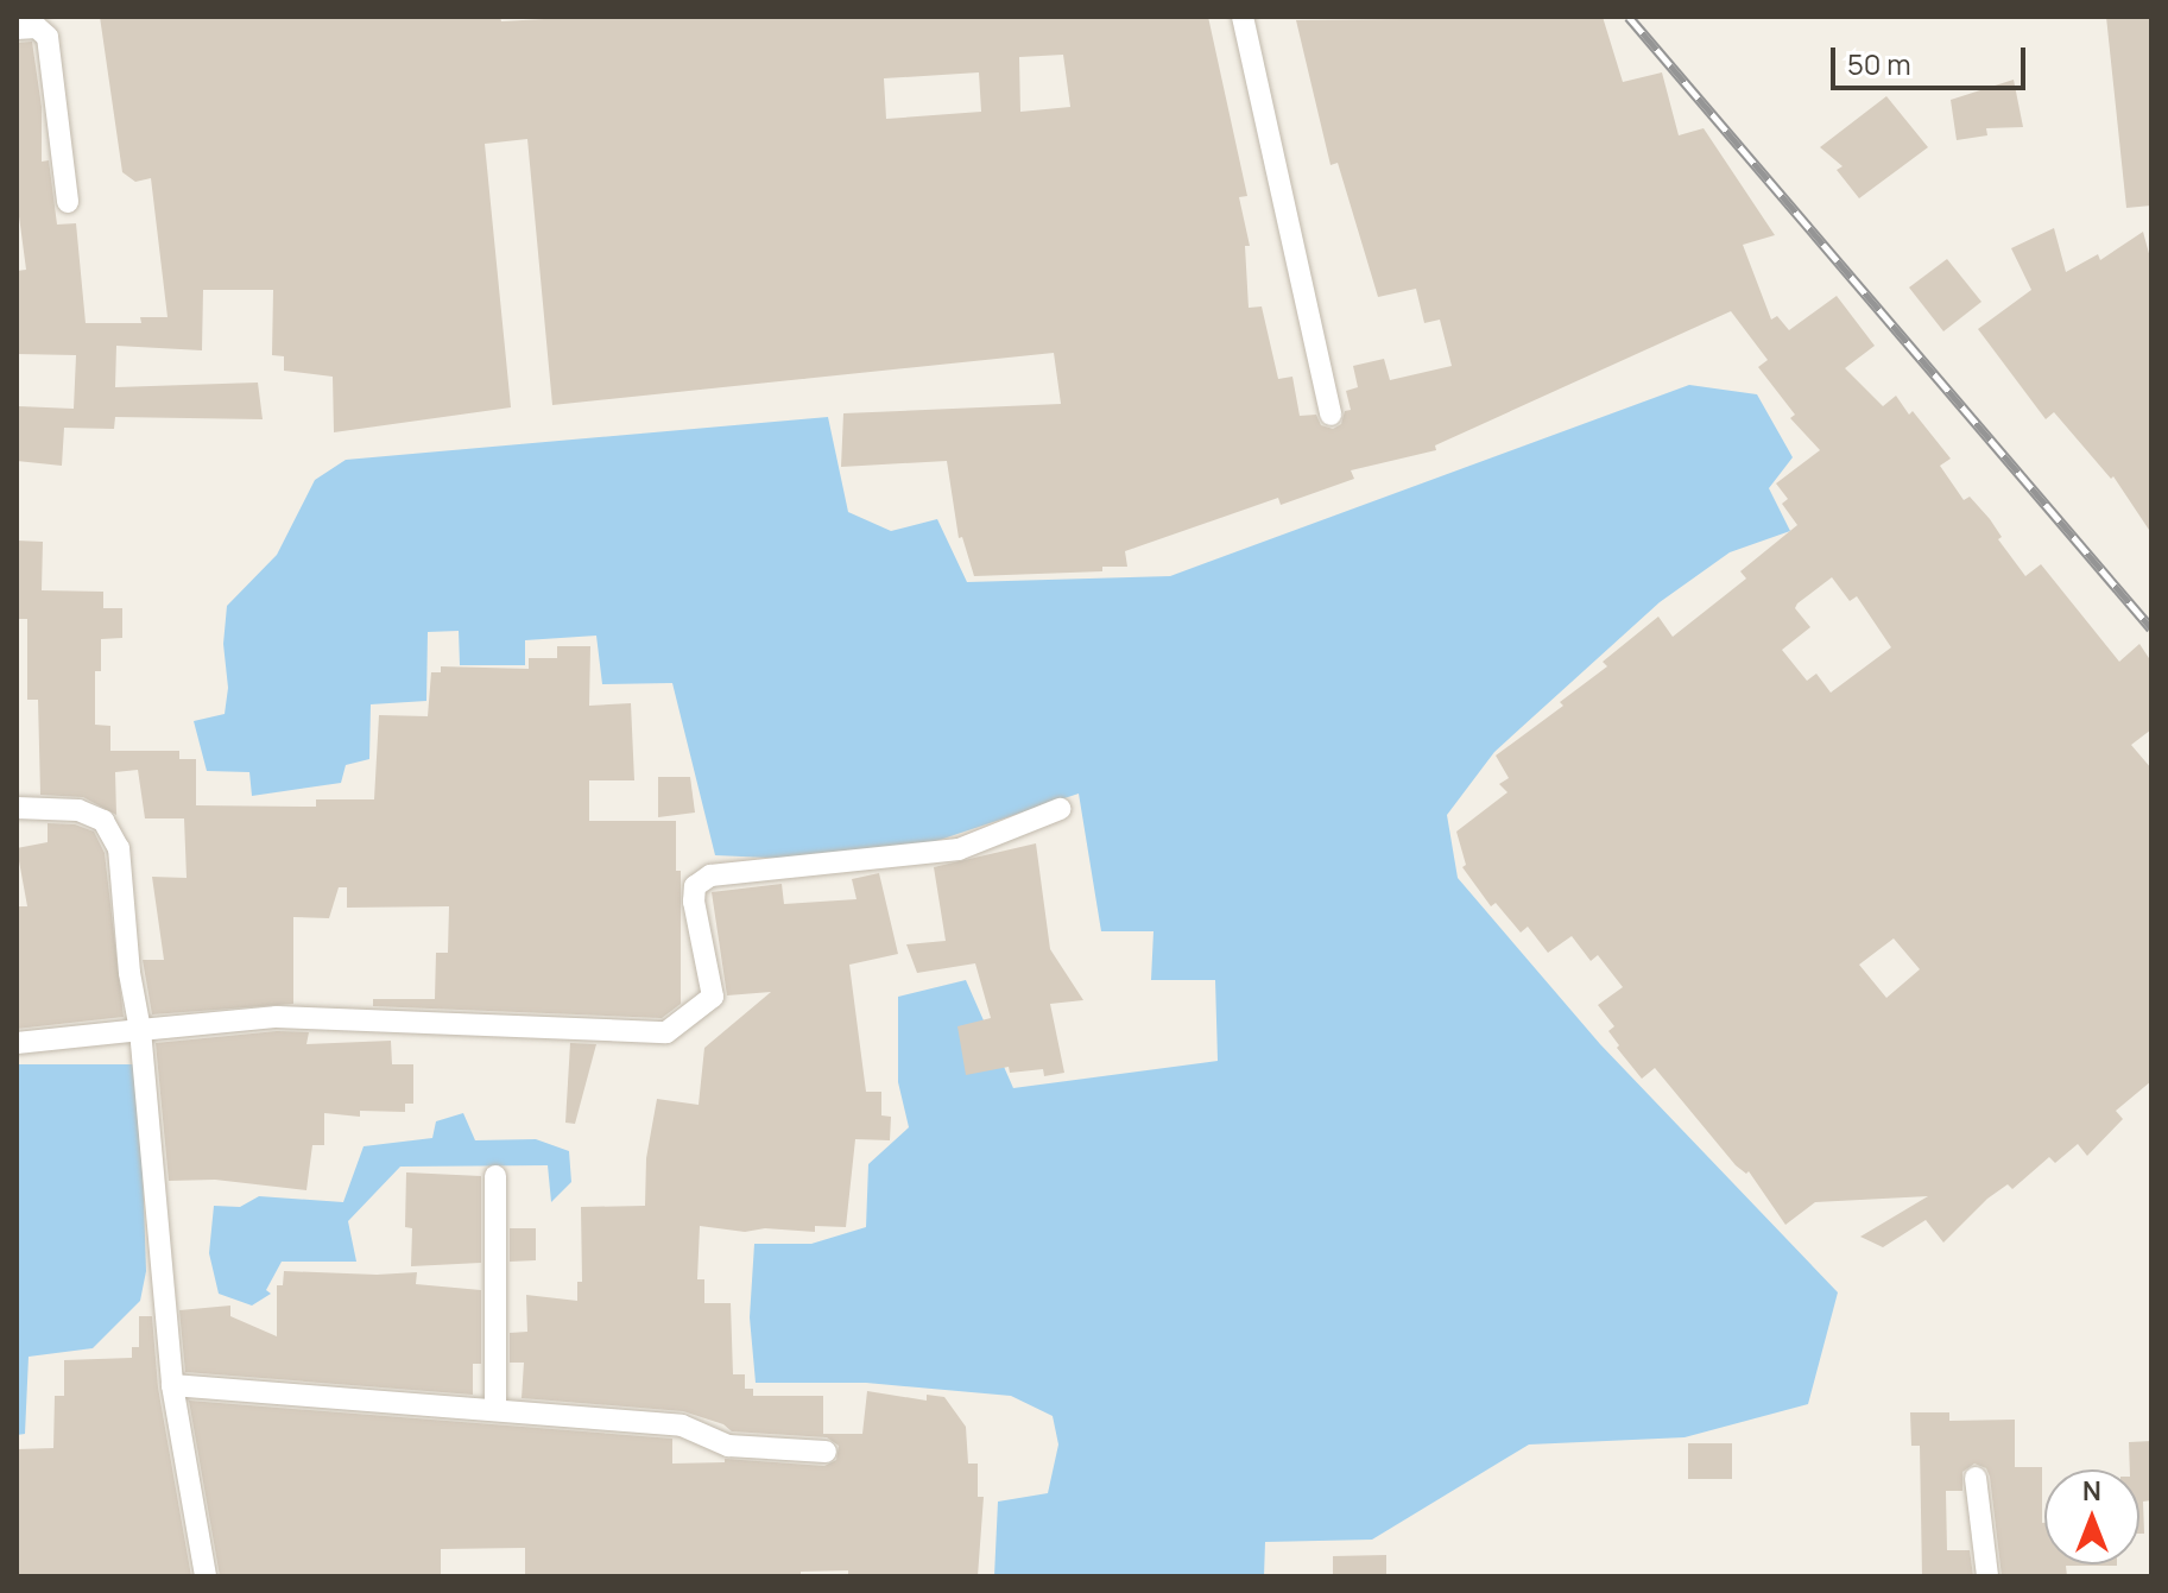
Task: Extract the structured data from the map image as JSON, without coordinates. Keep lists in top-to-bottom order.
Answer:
{
  "scale_bar": "50 m",
  "north": "top"
}
